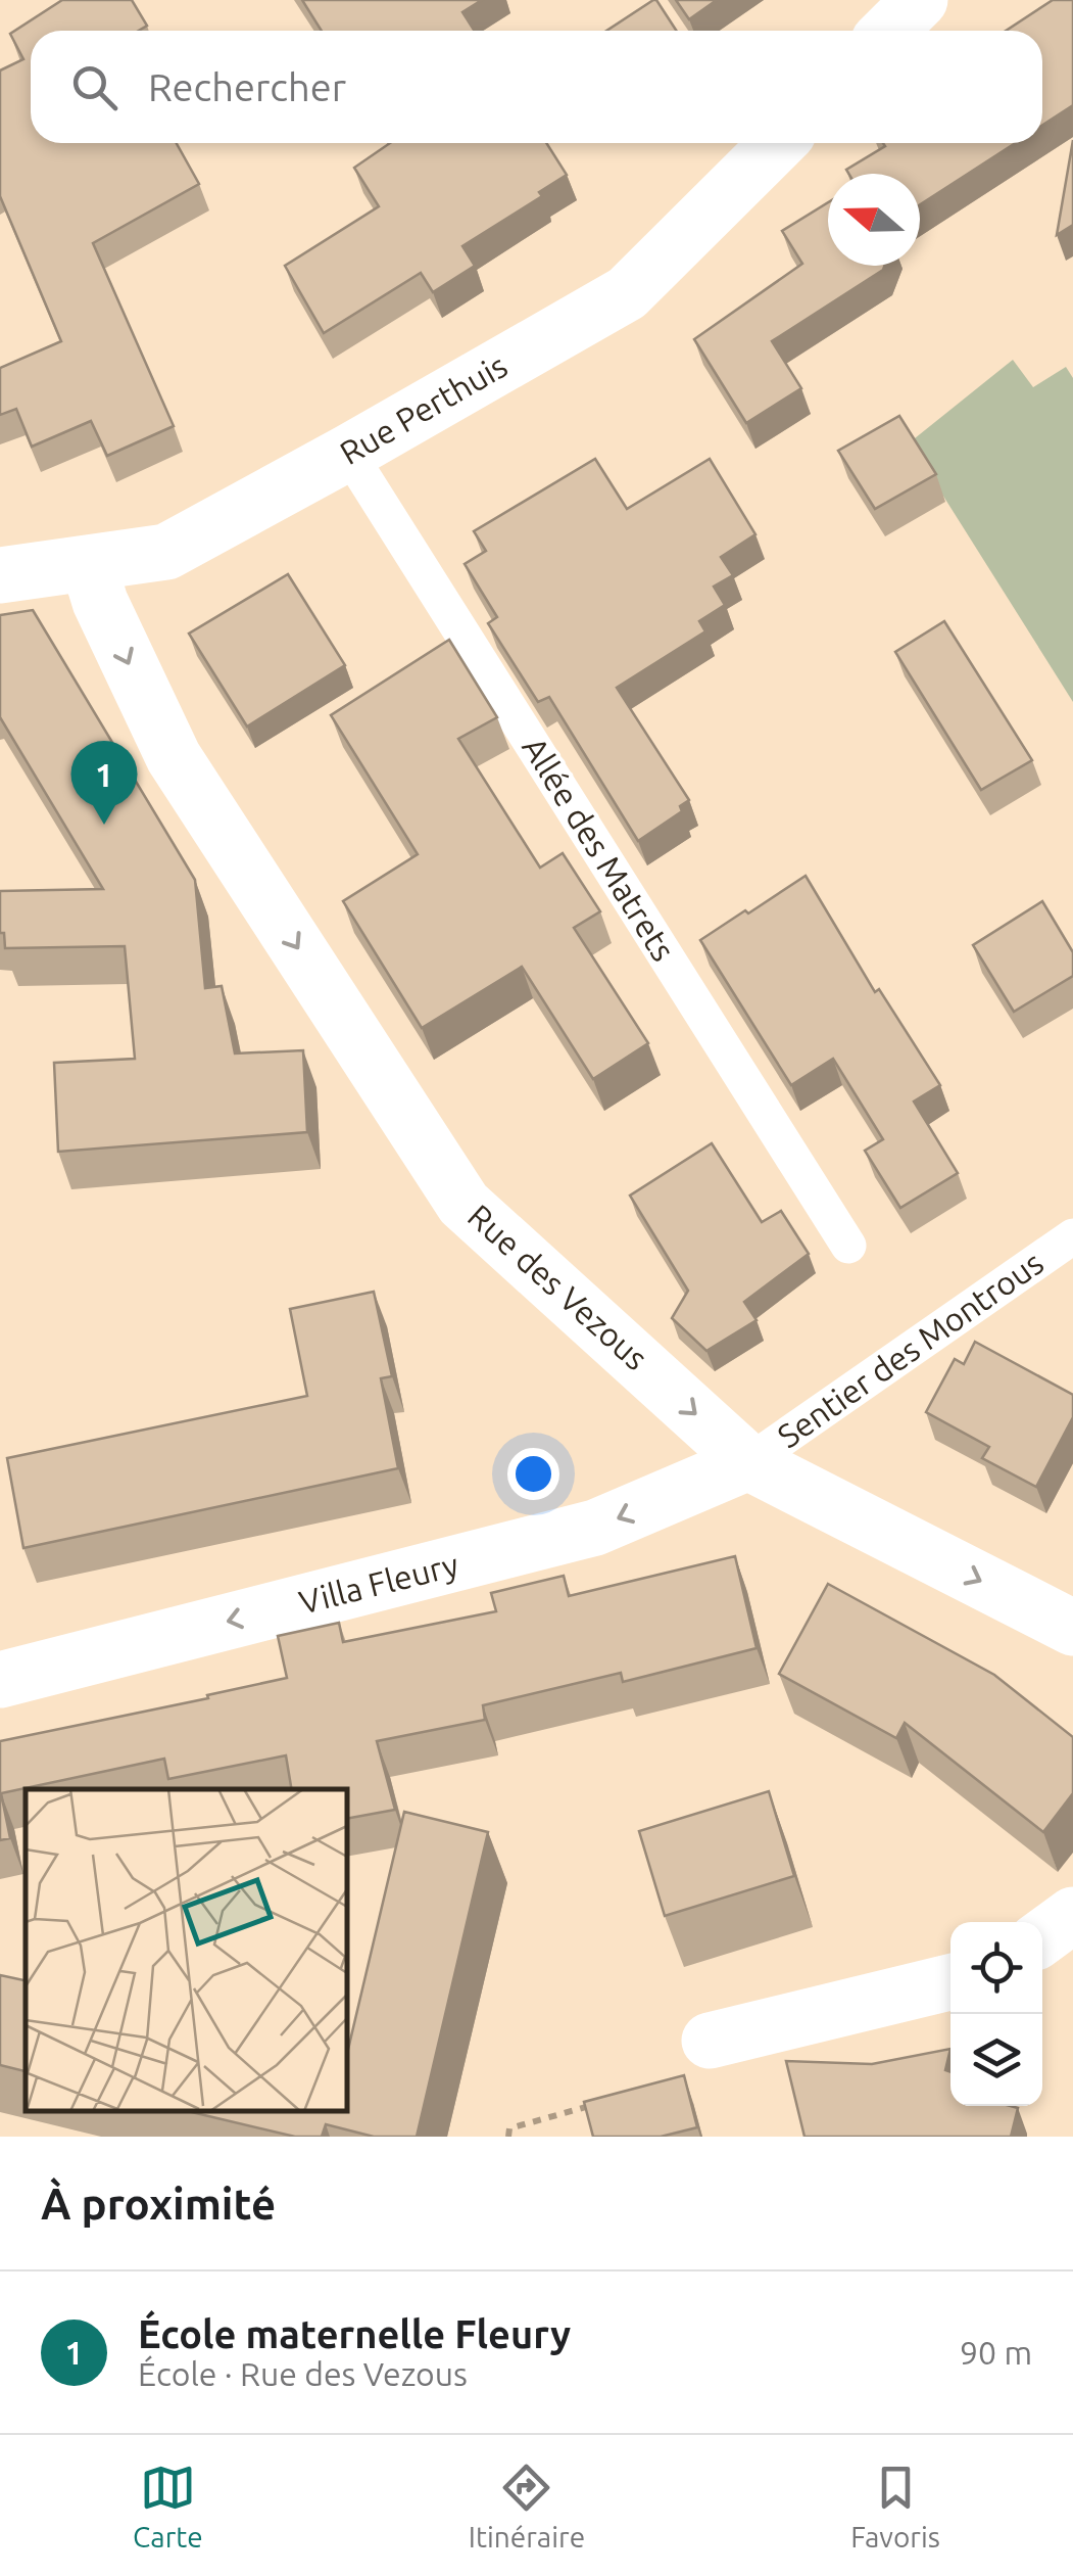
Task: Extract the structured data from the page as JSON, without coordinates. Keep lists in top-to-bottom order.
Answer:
{
  "streets": {
    "street": ["Rue Perthuis", "Rue des Vezous", "Villa Fleury"],
    "lane": ["Allée des Matrets", "Sentier des Montrous"]
  },
  "crossings": [
    ["Rue Perthuis", "Allée des Matrets"],
    ["Rue Perthuis", "Rue des Vezous"],
    ["Rue des Vezous", "Sentier des Montrous"],
    ["Rue des Vezous", "Villa Fleury"],
    ["Sentier des Montrous", "Villa Fleury"]
  ],
  "one_way": ["Rue des Vezous", "Villa Fleury"],
  "north": "left",
  "page": {
    "search": "Rechercher",
    "pins": "1",
    "heading": "À proximité",
    "list": [
      {
        "mark": "1",
        "name": "École maternelle Fleury",
        "note": "École · Rue des Vezous",
        "value": "90 m"
      }
    ],
    "nav": ["Carte", "Itinéraire", "Favoris"]
  }
}
